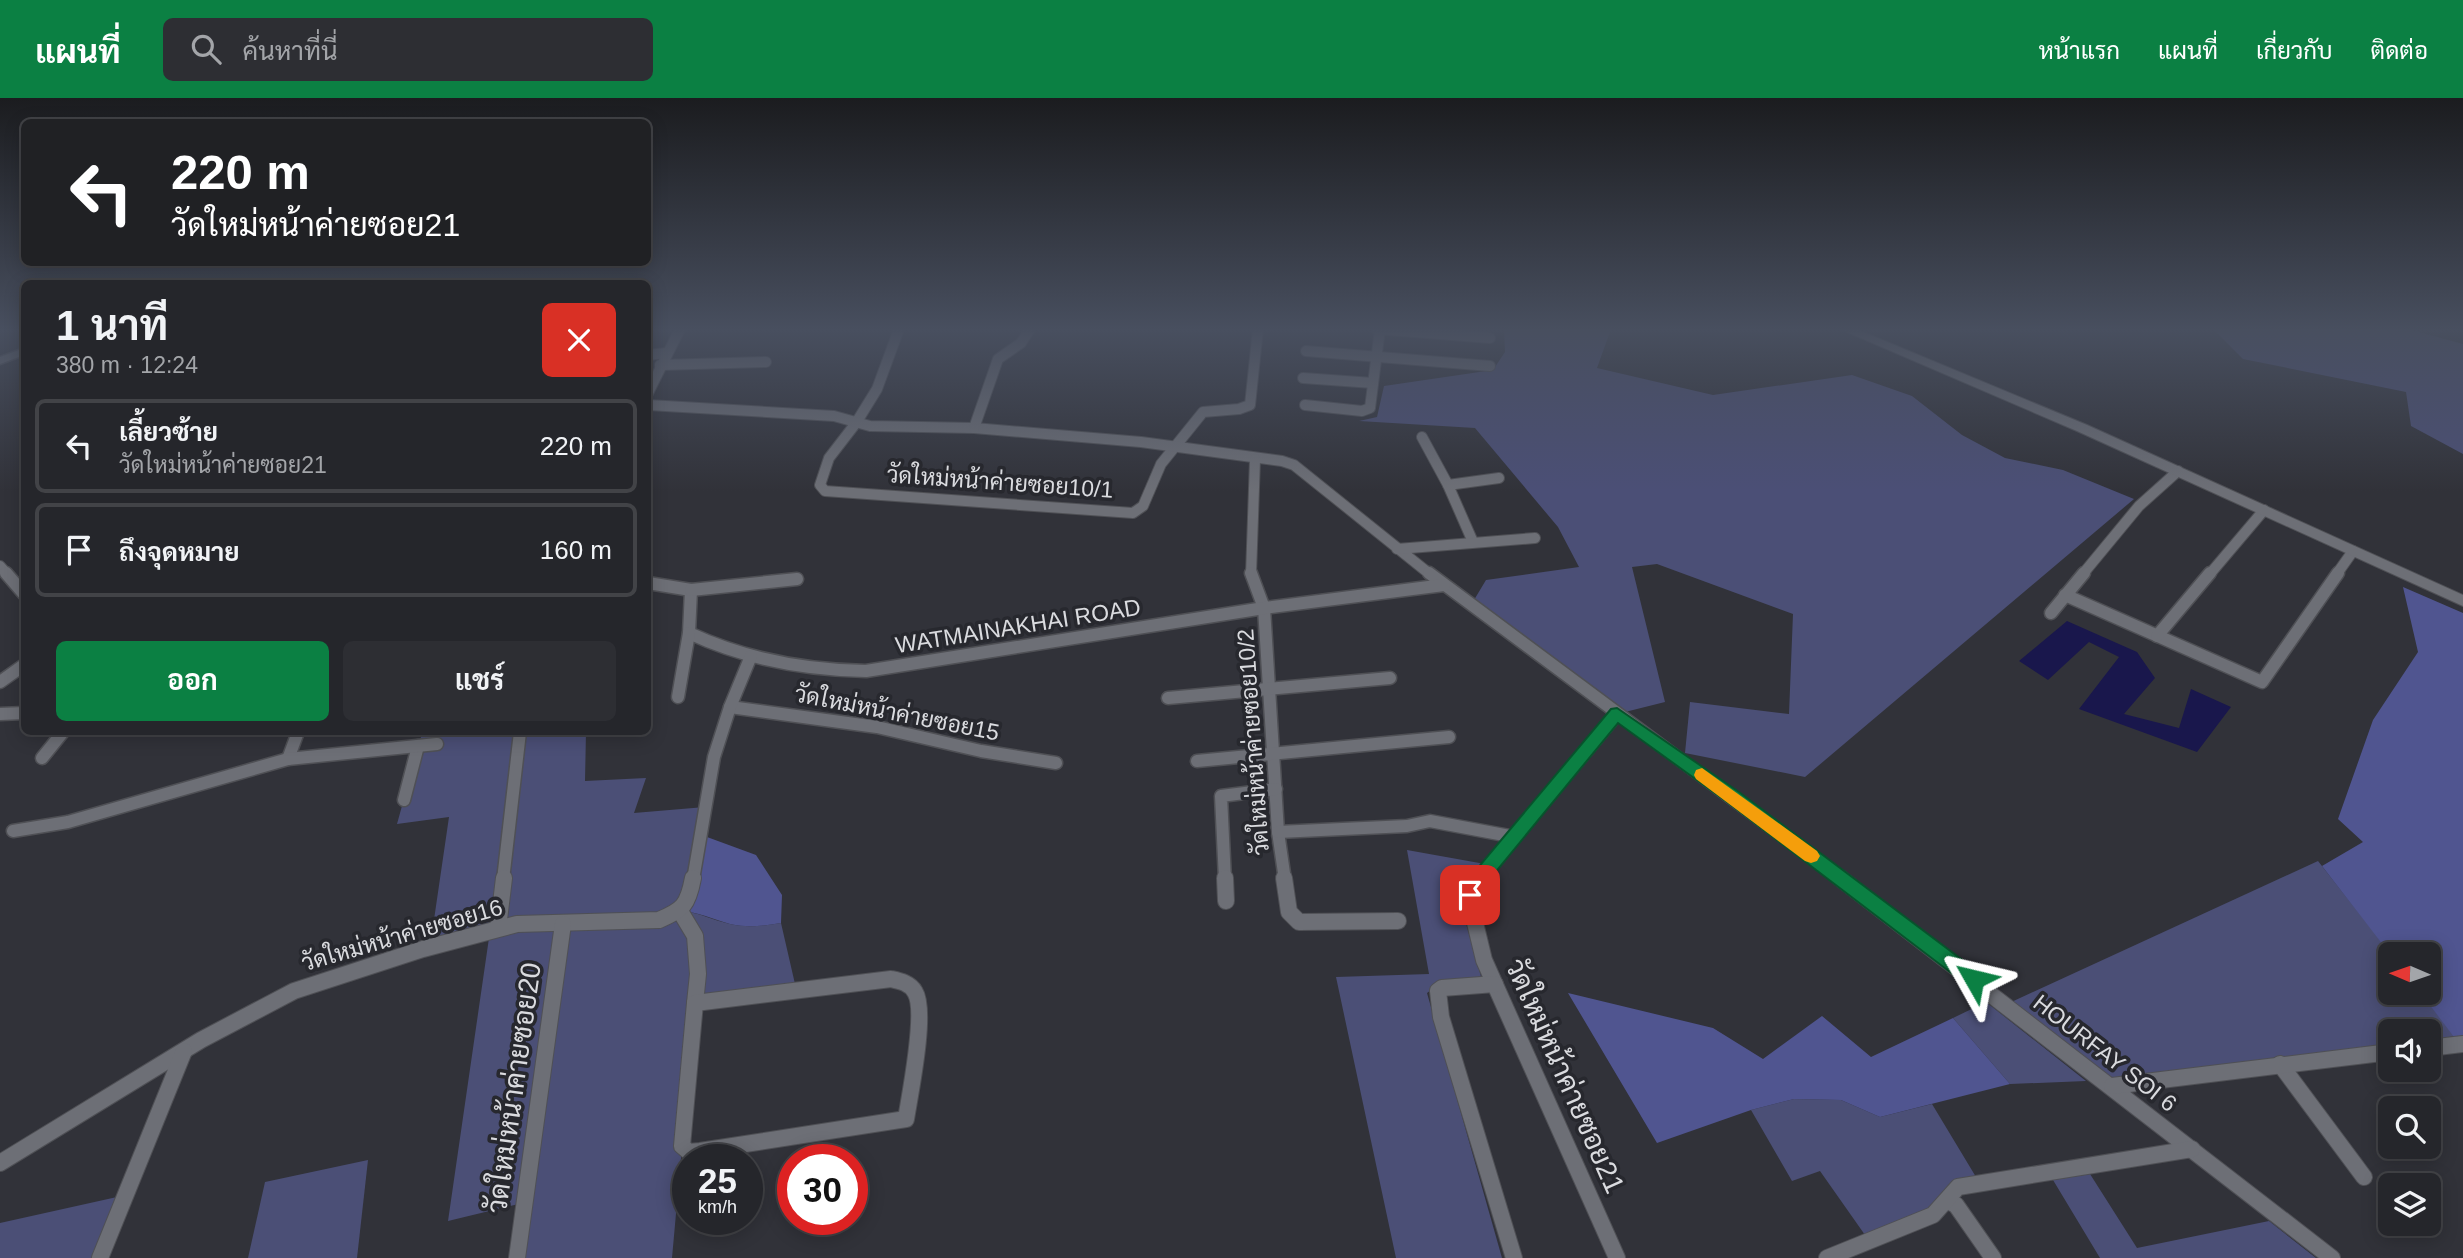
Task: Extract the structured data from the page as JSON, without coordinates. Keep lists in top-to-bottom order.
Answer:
{
  "streets": {
    "street": [
      "วัดใหม่หน้าค่ายซอย10/1",
      "WATMAINAKHAI ROAD",
      "วัดใหม่หน้าค่ายซอย15",
      "วัดใหม่หน้าค่ายซอย10/2",
      "วัดใหม่หน้าค่ายซอย16",
      "HOURFAY SOI 6",
      "วัดใหม่หน้าค่ายซอย21",
      "วัดใหม่หน้าค่ายซอย20"
    ]
  },
  "crossings": [
    ["วัดใหม่หน้าค่ายซอย10/1", "HOURFAY SOI 6"],
    ["WATMAINAKHAI ROAD", "วัดใหม่หน้าค่ายซอย10/2"],
    ["WATMAINAKHAI ROAD", "HOURFAY SOI 6"],
    ["วัดใหม่หน้าค่ายซอย10/2", "HOURFAY SOI 6"],
    ["วัดใหม่หน้าค่ายซอย16", "วัดใหม่หน้าค่ายซอย20"],
    ["HOURFAY SOI 6", "วัดใหม่หน้าค่ายซอย21"]
  ],
  "north": "left",
  "page": {
    "header": "แผนที่",
    "search": "ค้นหาที่นี่",
    "nav": [
      "หน้าแรก",
      "แผนที่",
      "เกี่ยวกับ",
      "ติดต่อ"
    ],
    "turn": ["220 m", "วัดใหม่หน้าค่ายซอย21"],
    "heading": ["1 นาที", "380 m · 12:24"],
    "list": [
      {
        "name": "เลี้ยวซ้าย",
        "note": "วัดใหม่หน้าค่ายซอย21",
        "value": "220 m"
      },
      {
        "name": "ถึงจุดหมาย",
        "value": "160 m"
      }
    ],
    "buttons": ["ออก", "แชร์"],
    "speed": "25 km/h",
    "limit": "30"
  }
}
